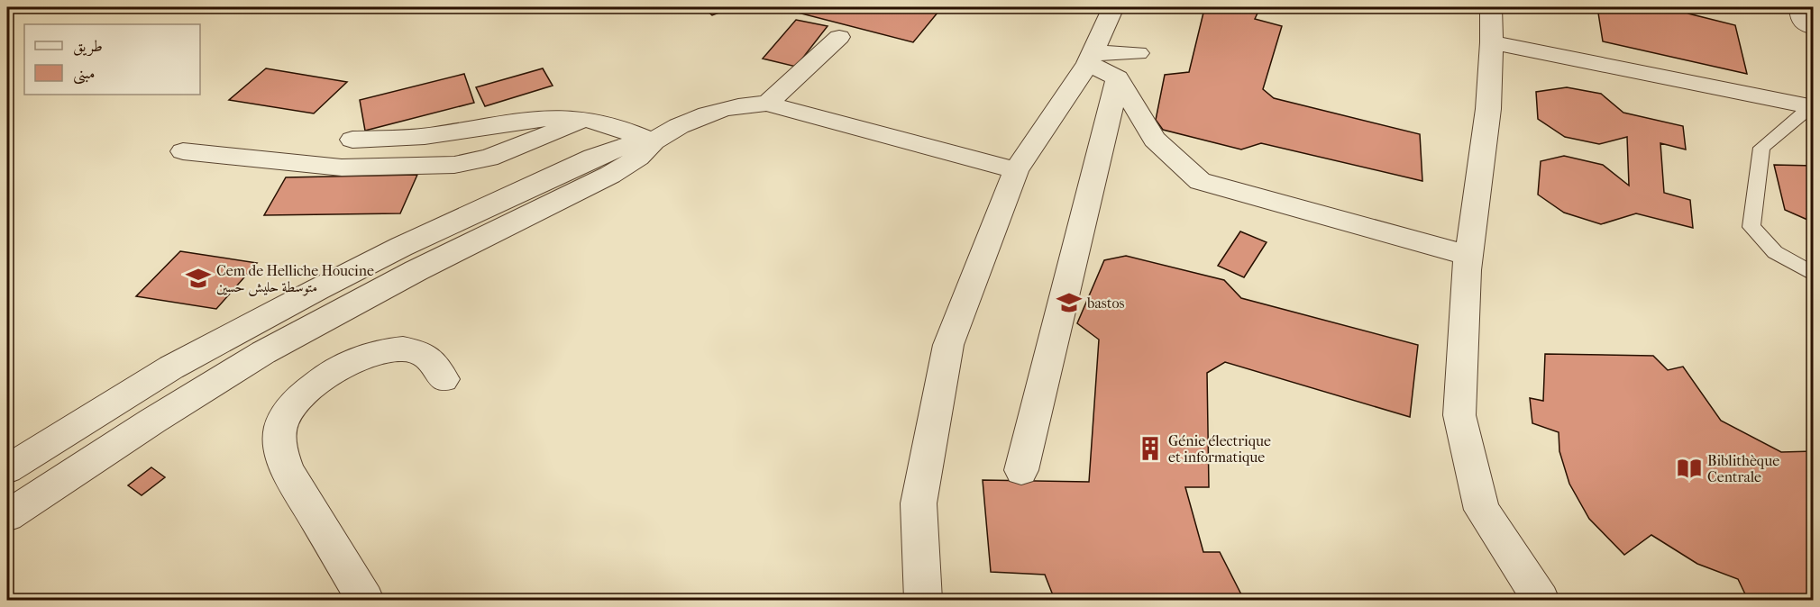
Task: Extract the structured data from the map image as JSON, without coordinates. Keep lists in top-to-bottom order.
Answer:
{
  "places": {
    "school or university": ["Cem de Helliche Houcine متوسطة حليش حسين", "bastos"],
    "building": ["Génie électrique et informatique"],
    "library": ["Biblithèque Centrale"]
  },
  "legend": ["طريق", "مبنى"]
}
